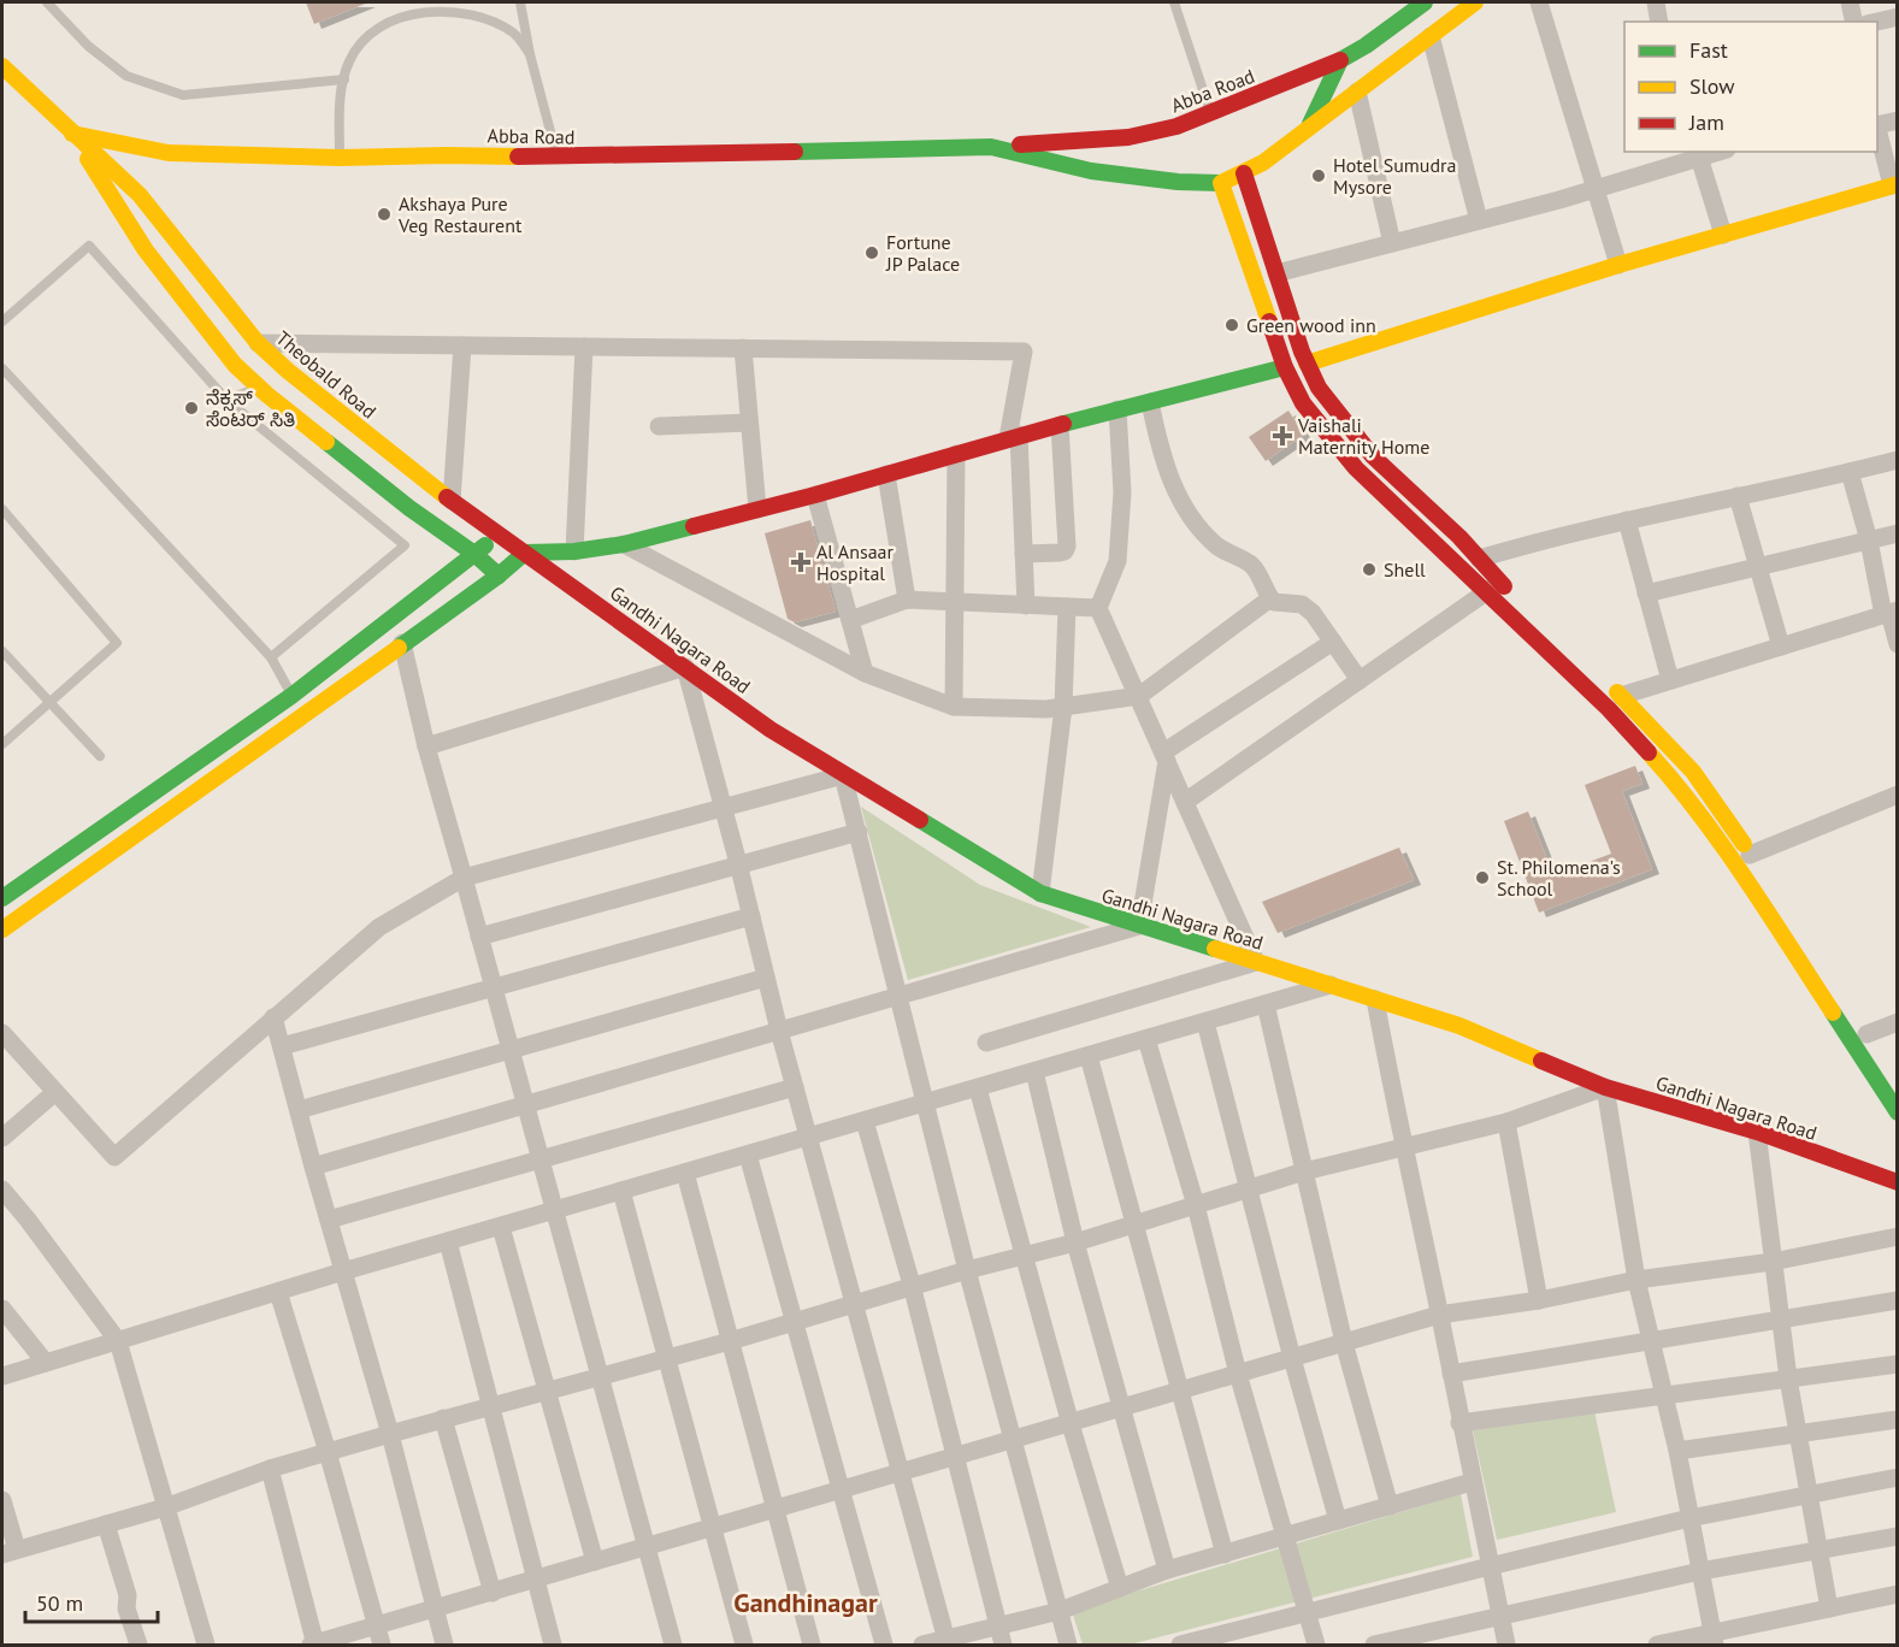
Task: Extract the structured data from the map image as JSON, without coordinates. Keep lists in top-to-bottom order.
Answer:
{
  "streets": {
    "main road": ["Abba Road", "Theobald Road", "Gandhi Nagara Road"]
  },
  "crossings": [
    ["Abba Road", "Theobald Road"],
    ["Theobald Road", "Gandhi Nagara Road"]
  ],
  "districts": ["Gandhinagar"],
  "places": {
    "other": [
      "Hotel Sumudra Mysore",
      "Akshaya Pure Veg Restaurent",
      "Fortune JP Palace",
      "Green wood inn",
      "ನೆಕ್ಸಸ್ ಸೆಂಟರ್ ಸಿತಿ",
      "Shell",
      "St. Philomena's School"
    ],
    "health": ["Vaishali Maternity Home", "Al Ansaar Hospital"]
  },
  "legend": ["Fast", "Slow", "Jam"],
  "scale_bar": "50 m"
}
